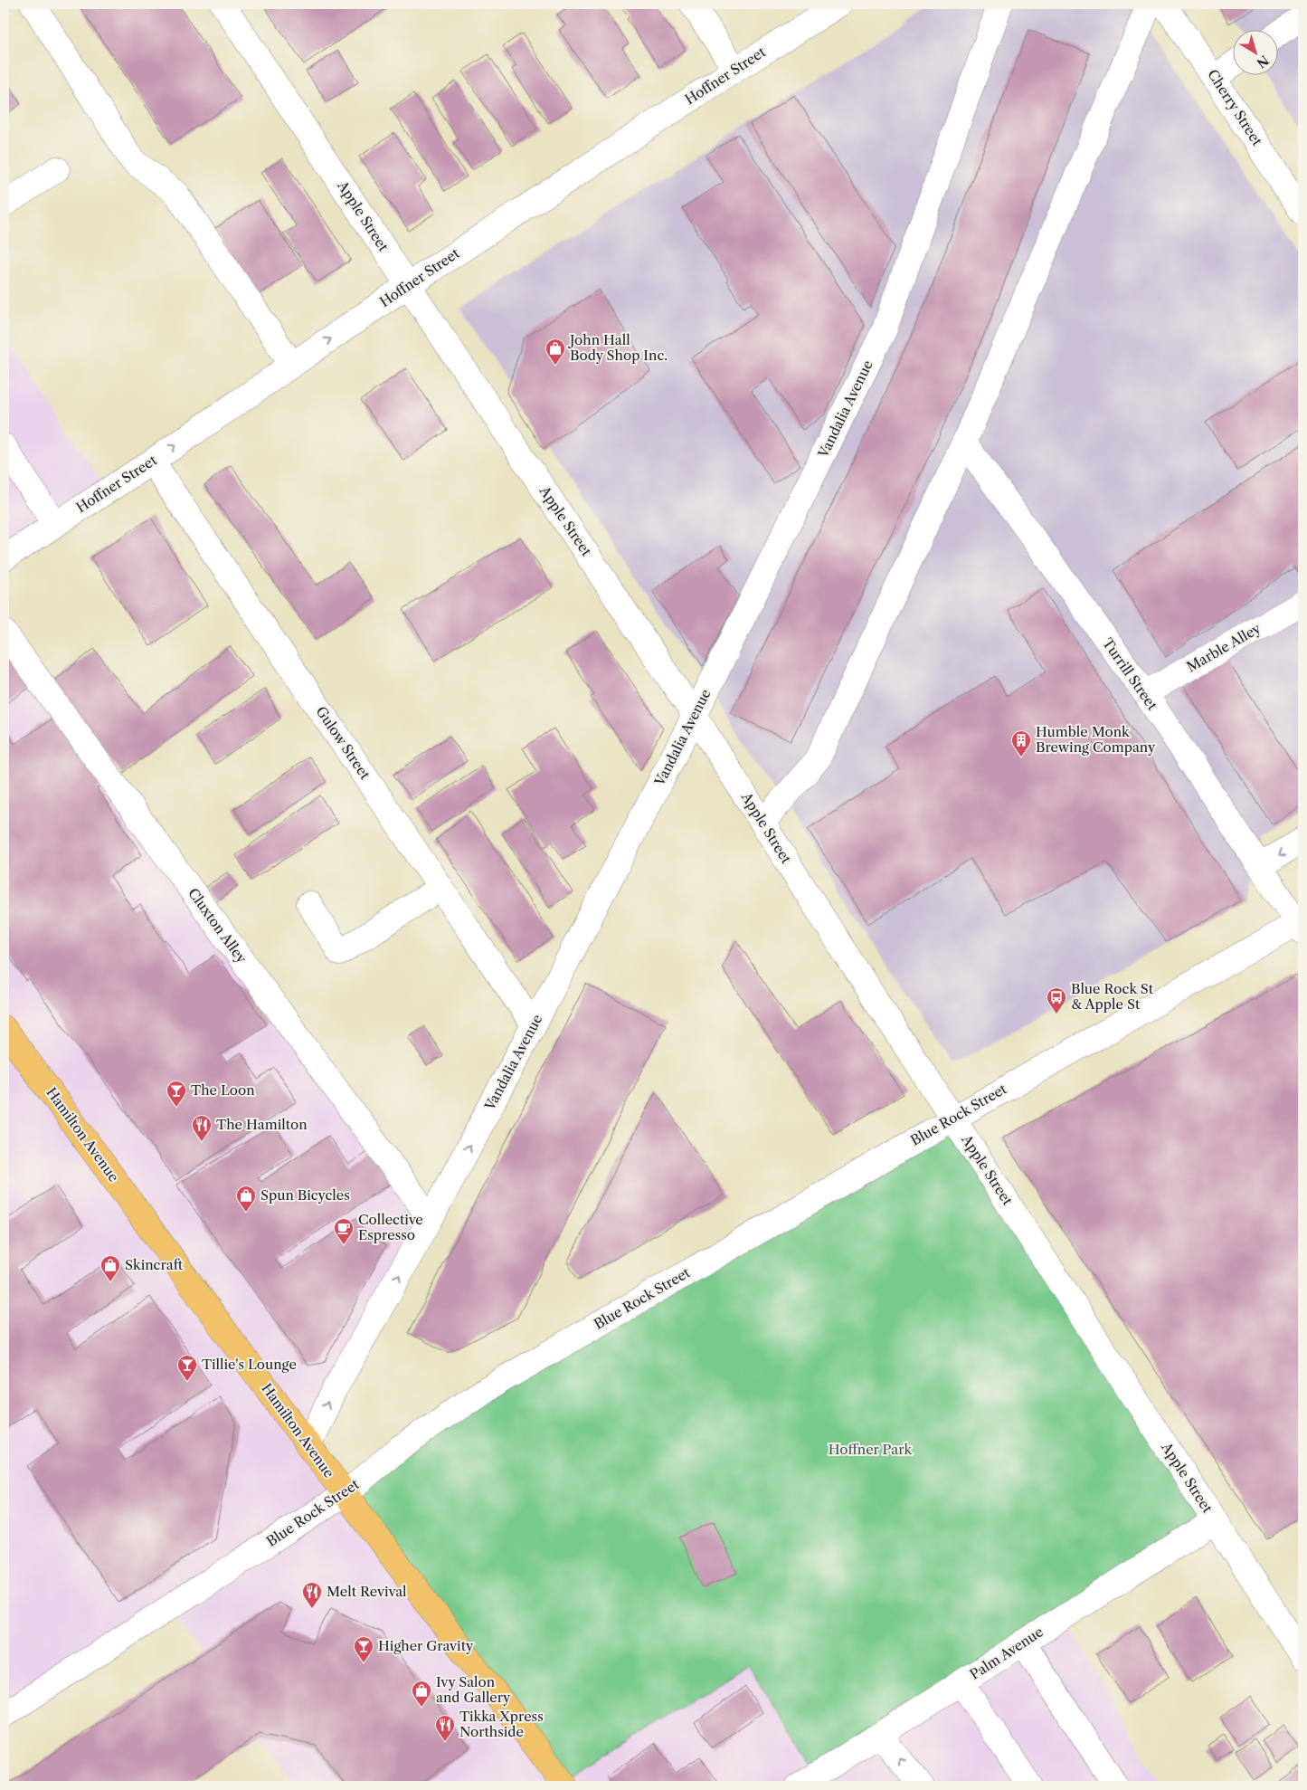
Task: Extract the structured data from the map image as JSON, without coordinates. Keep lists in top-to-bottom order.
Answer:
{
  "streets": {
    "main road": ["Hamilton Avenue"],
    "street": [
      "Hoffner Street",
      "Cherry Street",
      "Apple Street",
      "Vandalia Avenue",
      "Marble Alley",
      "Turrill Street",
      "Gulow Street",
      "Cluxton Alley",
      "Blue Rock Street",
      "Palm Avenue"
    ]
  },
  "crossings": [
    ["Hoffner Street", "Apple Street"],
    ["Hoffner Street", "Gulow Street"],
    ["Apple Street", "Vandalia Avenue"],
    ["Apple Street", "Blue Rock Street"],
    ["Apple Street", "Palm Avenue"],
    ["Vandalia Avenue", "Gulow Street"],
    ["Vandalia Avenue", "Cluxton Alley"],
    ["Vandalia Avenue", "Hamilton Avenue"],
    ["Marble Alley", "Turrill Street"],
    ["Turrill Street", "Blue Rock Street"],
    ["Blue Rock Street", "Hamilton Avenue"]
  ],
  "parks": ["Hoffner Park"],
  "places": {
    "shop": [
      "John Hall Body Shop Inc.",
      "Spun Bicycles",
      "Skincraft",
      "Ivy Salon and Gallery"
    ],
    "building": ["Humble Monk Brewing Company"],
    "bus stop": ["Blue Rock St & Apple St"],
    "bar": ["The Loon", "Tillie's Lounge", "Higher Gravity"],
    "restaurant": ["The Hamilton", "Melt Revival", "Tikka Xpress Northside"],
    "cafe": ["Collective Espresso"]
  },
  "north": "bottom right"
}
